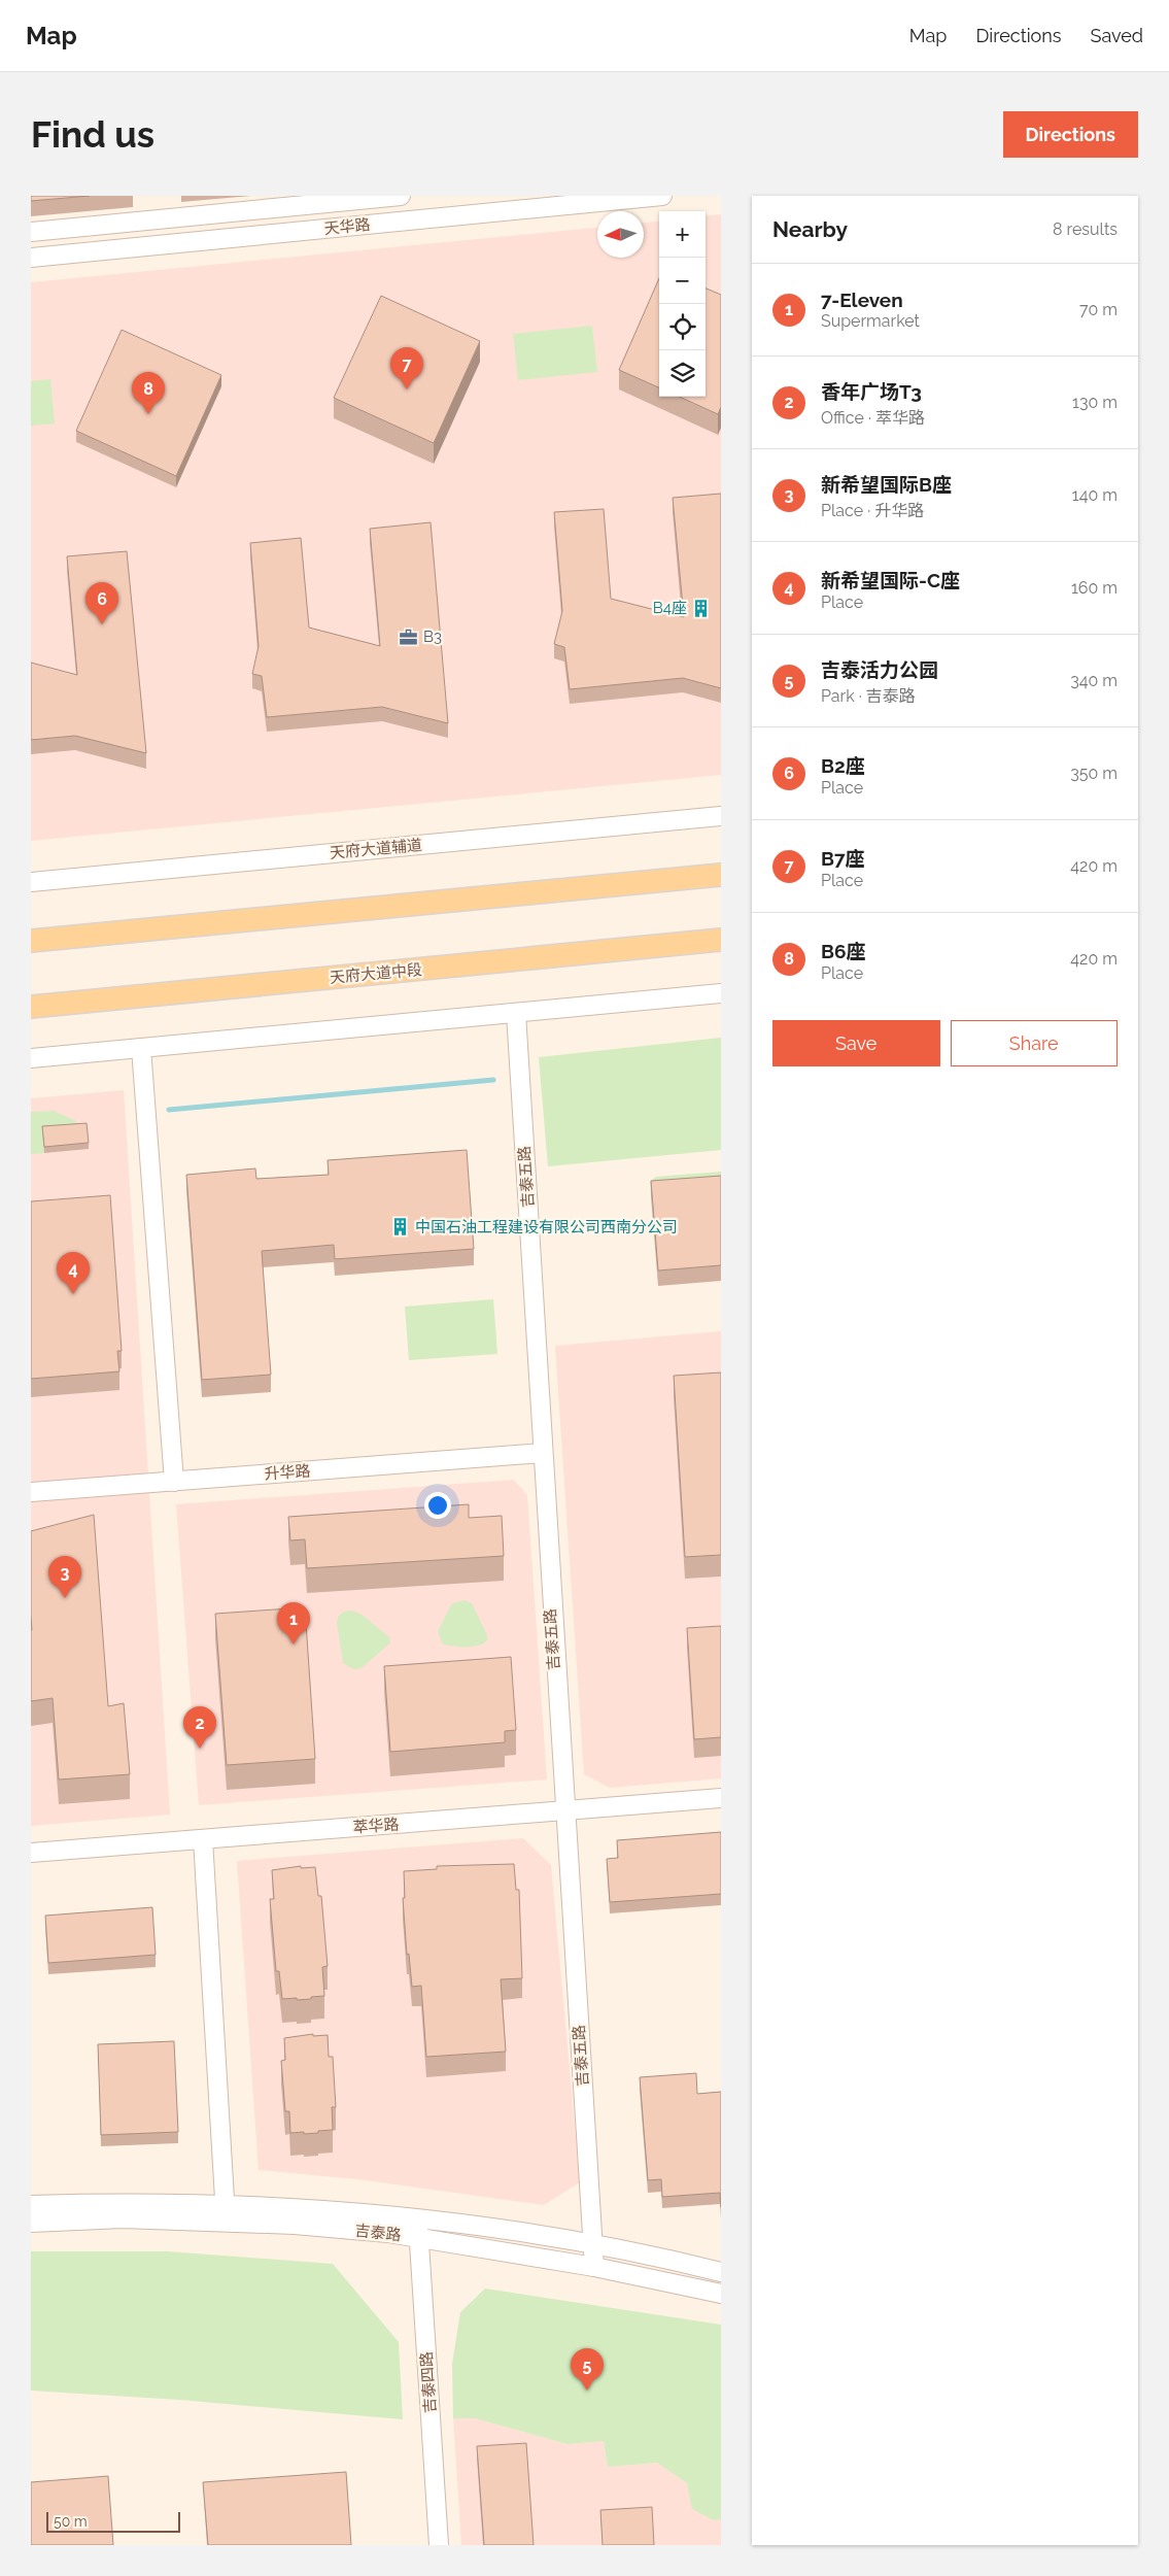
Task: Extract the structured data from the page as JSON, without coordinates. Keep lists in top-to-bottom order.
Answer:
{
  "streets": {
    "main road": ["天府大道中段"],
    "street": [
      "天华路",
      "天府大道辅道",
      "吉泰五路",
      "升华路",
      "萃华路",
      "吉泰路",
      "吉泰四路"
    ]
  },
  "crossings": [
    ["吉泰五路", "升华路"],
    ["吉泰五路", "萃华路"],
    ["吉泰五路", "吉泰路"],
    ["吉泰路", "吉泰四路"]
  ],
  "places": {
    "building": ["B4座", "中国石油工程建设有限公司西南分公司"],
    "office": ["B3"]
  },
  "scale_bar": "50 m",
  "north": "left",
  "page": {
    "header": "Map",
    "nav": ["Map", "Directions", "Saved"],
    "buttons": [
      "Directions",
      ["Save", "Share"]
    ],
    "title": "Find us",
    "heading": ["Nearby", "8 results"],
    "map_buttons": ["+", "−"],
    "list": [
      {
        "mark": "1",
        "name": "7-Eleven",
        "note": "Supermarket",
        "value": "70 m"
      },
      {
        "mark": "2",
        "name": "香年广场T3",
        "note": "Office · 萃华路",
        "value": "130 m"
      },
      {
        "mark": "3",
        "name": "新希望国际B座",
        "note": "Place · 升华路",
        "value": "140 m"
      },
      {
        "mark": "4",
        "name": "新希望国际-C座",
        "note": "Place",
        "value": "160 m"
      },
      {
        "mark": "5",
        "name": "吉泰活力公园",
        "note": "Park · 吉泰路",
        "value": "340 m"
      },
      {
        "mark": "6",
        "name": "B2座",
        "note": "Place",
        "value": "350 m"
      },
      {
        "mark": "7",
        "name": "B7座",
        "note": "Place",
        "value": "420 m"
      },
      {
        "mark": "8",
        "name": "B6座",
        "note": "Place",
        "value": "420 m"
      }
    ],
    "pins": [
      "7",
      "8",
      "6",
      "4",
      "3",
      "1",
      "2",
      "5"
    ],
    "scale": "50 m"
  }
}
